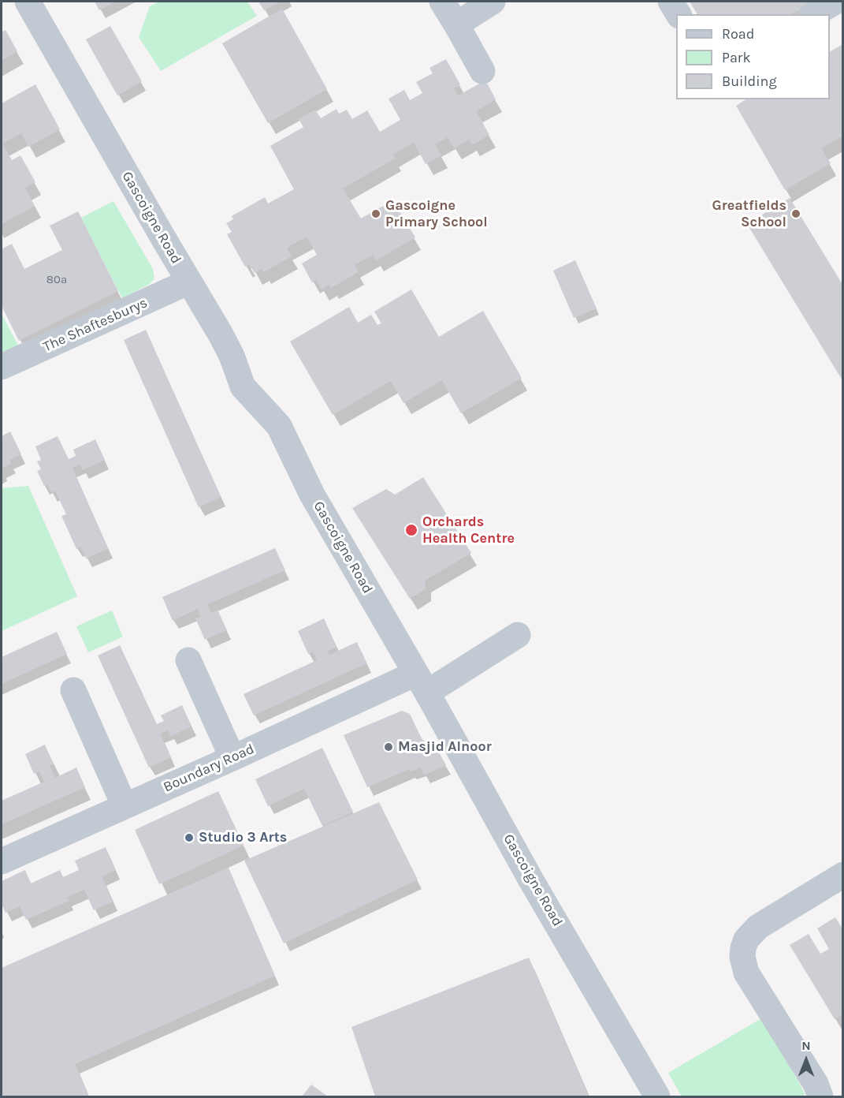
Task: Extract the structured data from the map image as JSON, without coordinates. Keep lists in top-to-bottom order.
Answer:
{
  "streets": {
    "street": ["Gascoigne Road", "The Shaftesburys", "Boundary Road"]
  },
  "crossings": [
    ["Gascoigne Road", "The Shaftesburys"],
    ["Gascoigne Road", "Boundary Road"]
  ],
  "places": [
    "Gascoigne Primary School",
    "Greatfields School",
    "Orchards Health Centre",
    "Masjid Alnoor",
    "Studio 3 Arts"
  ],
  "house_numbers": ["80a"],
  "legend": ["Road", "Park", "Building"],
  "north": "top"
}
